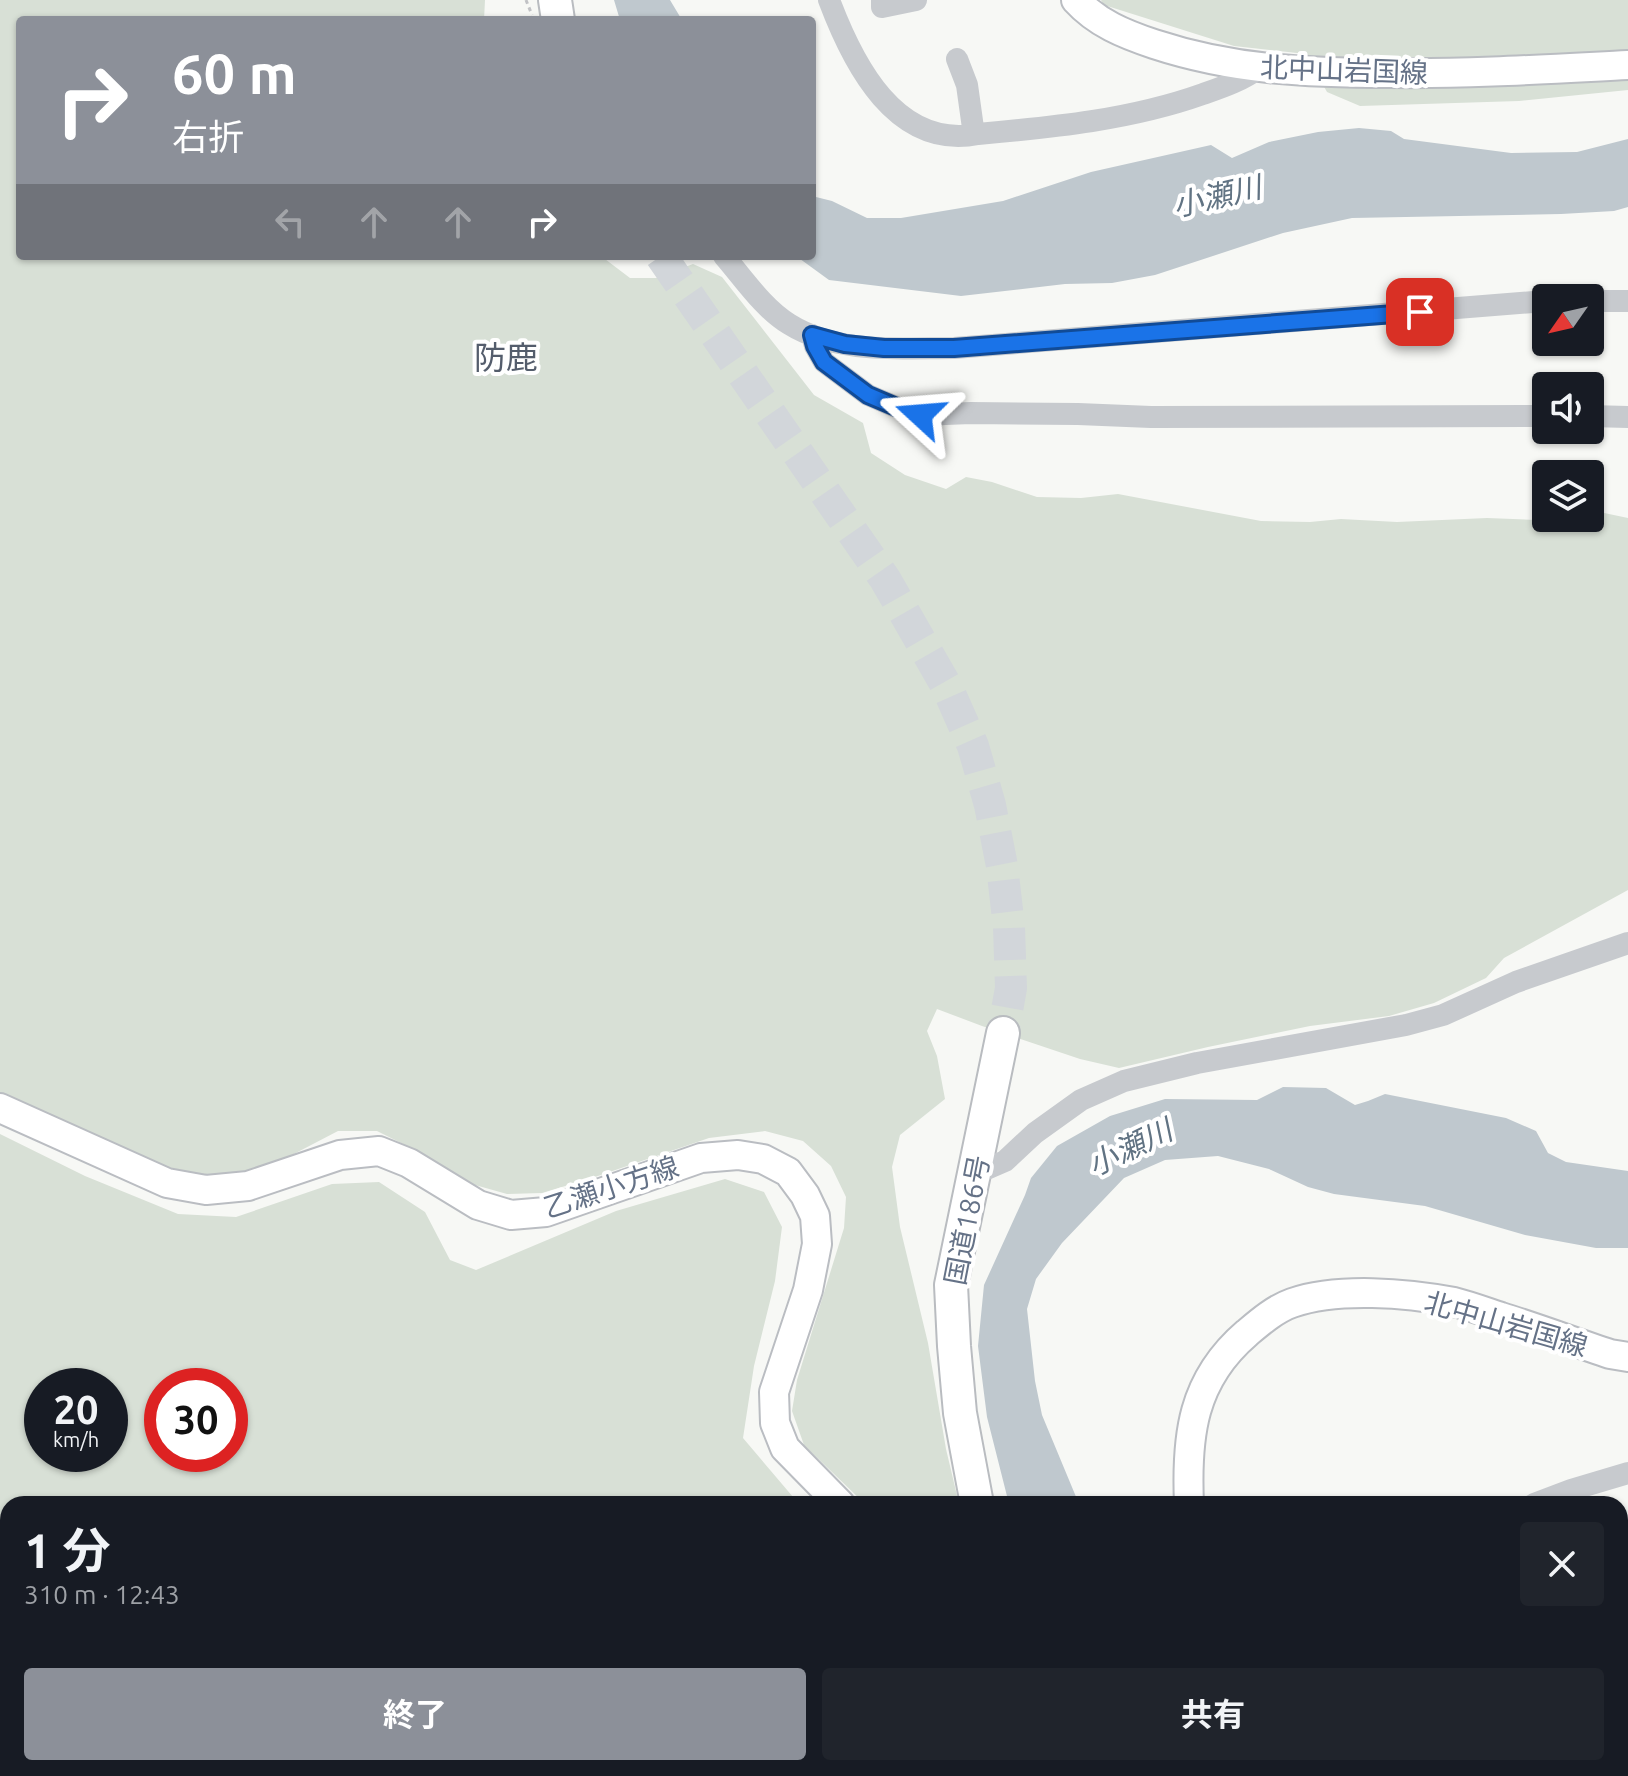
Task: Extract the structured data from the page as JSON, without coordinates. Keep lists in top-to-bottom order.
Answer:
{
  "streets": {
    "highway": ["国道186号"],
    "main road": ["北中山岩国線", "乙瀬小方線"]
  },
  "districts": ["防鹿"],
  "water": ["小瀬川"],
  "north": "bottom left",
  "page": {
    "turn": ["60 m", "右折"],
    "speed": "20 km/h",
    "limit": "30",
    "heading": ["1 分", "310 m · 12:43"],
    "buttons": ["終了", "共有"]
  }
}
